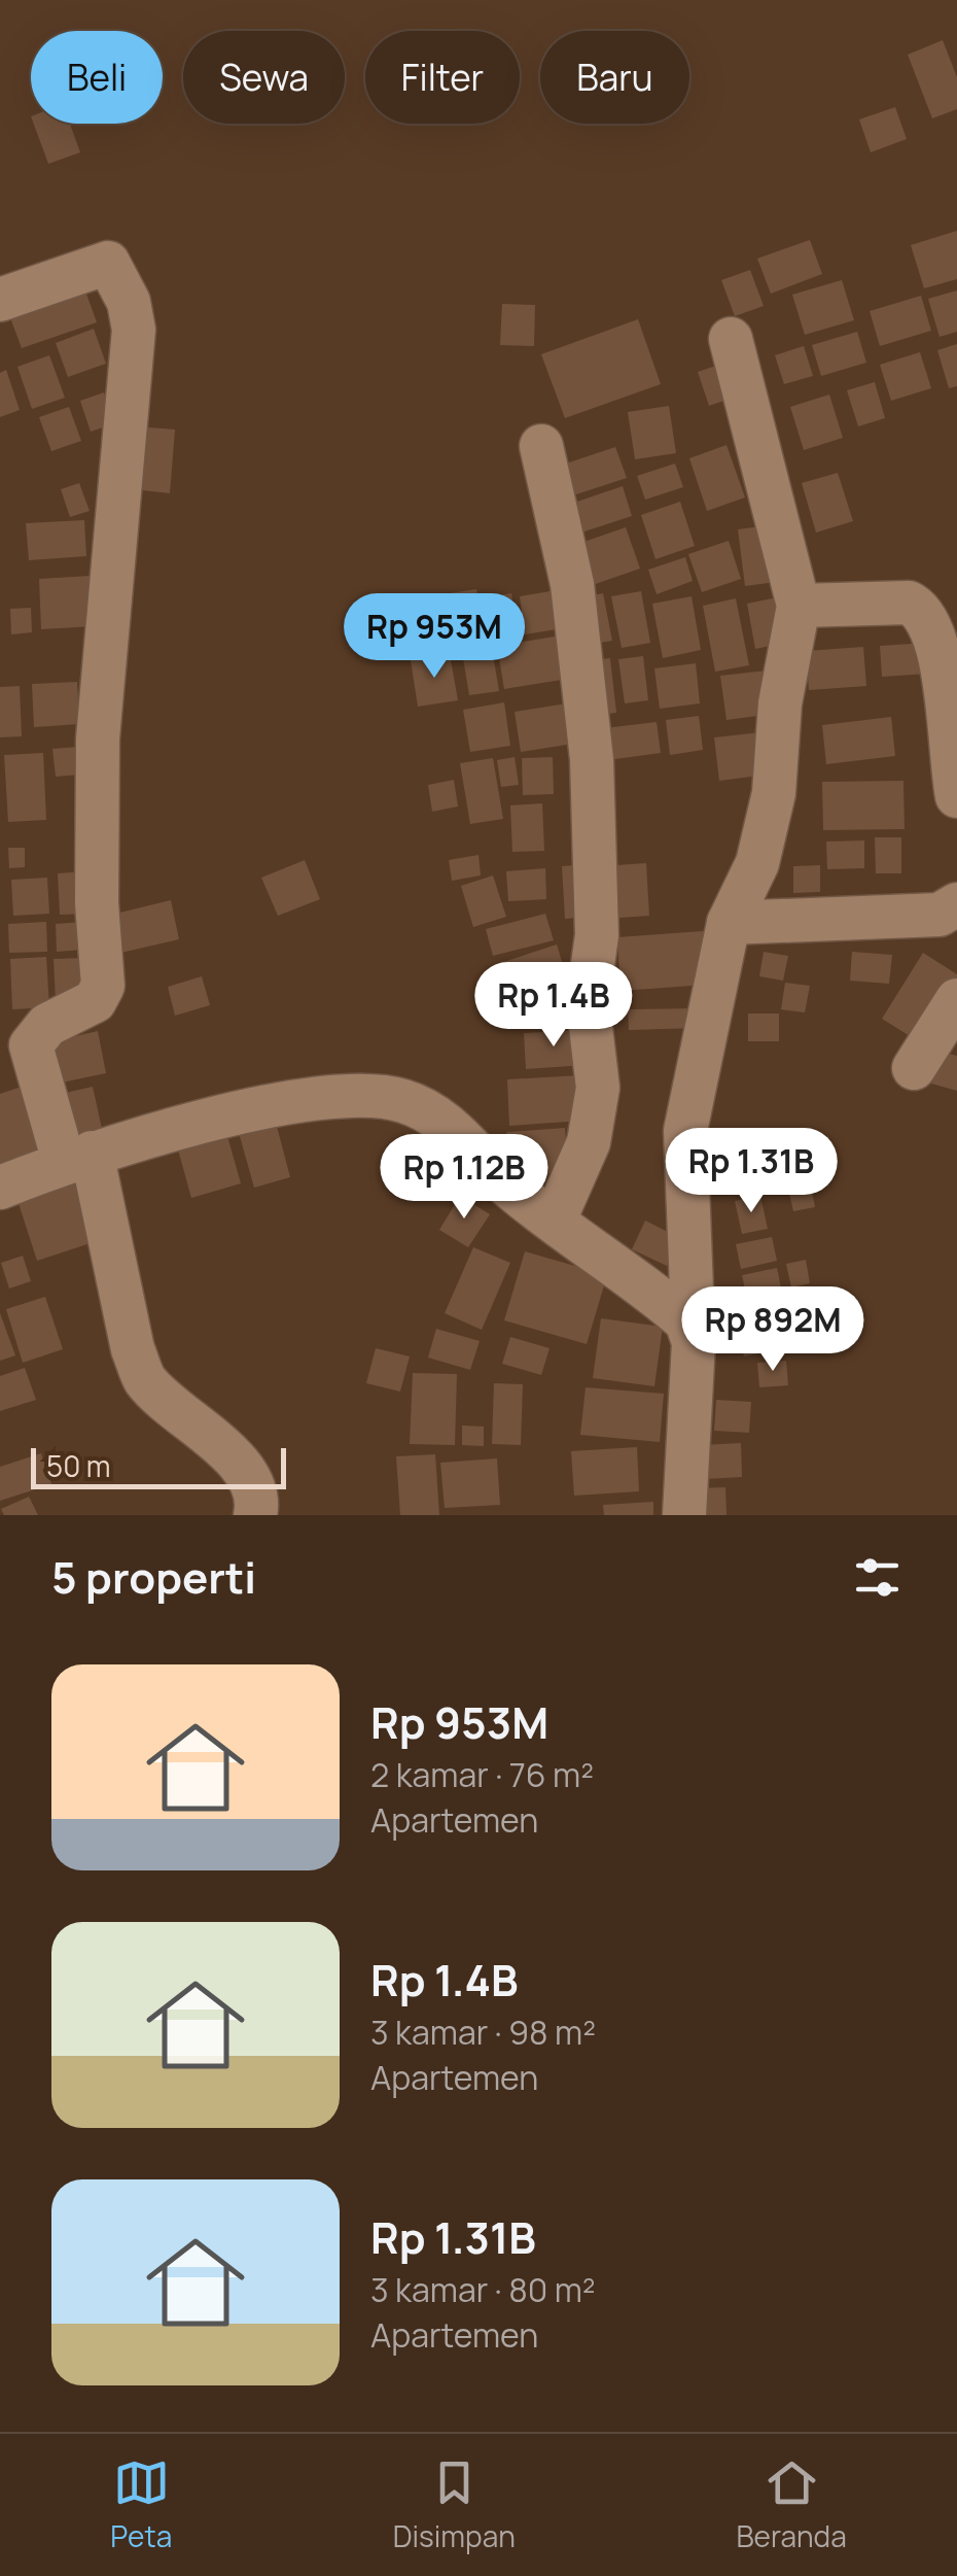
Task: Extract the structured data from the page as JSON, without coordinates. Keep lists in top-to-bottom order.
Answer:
{
  "scale_bar": "50 m",
  "page": {
    "chip": [
      "Beli",
      "Sewa",
      "Filter",
      "Baru"
    ],
    "price": [
      "Rp 953M",
      "Rp 1.4B",
      "Rp 1.31B",
      "Rp 1.12B",
      "Rp 892M"
    ],
    "scale": "50 m",
    "heading": "5 properti",
    "list": [
      {
        "name": "Rp 953M",
        "note": "2 kamar · 76 m² · Apartemen"
      },
      {
        "name": "Rp 1.4B",
        "note": "3 kamar · 98 m² · Apartemen"
      },
      {
        "name": "Rp 1.31B",
        "note": "3 kamar · 80 m² · Apartemen"
      }
    ],
    "tabs": ["Peta", "Disimpan", "Beranda"]
  }
}
